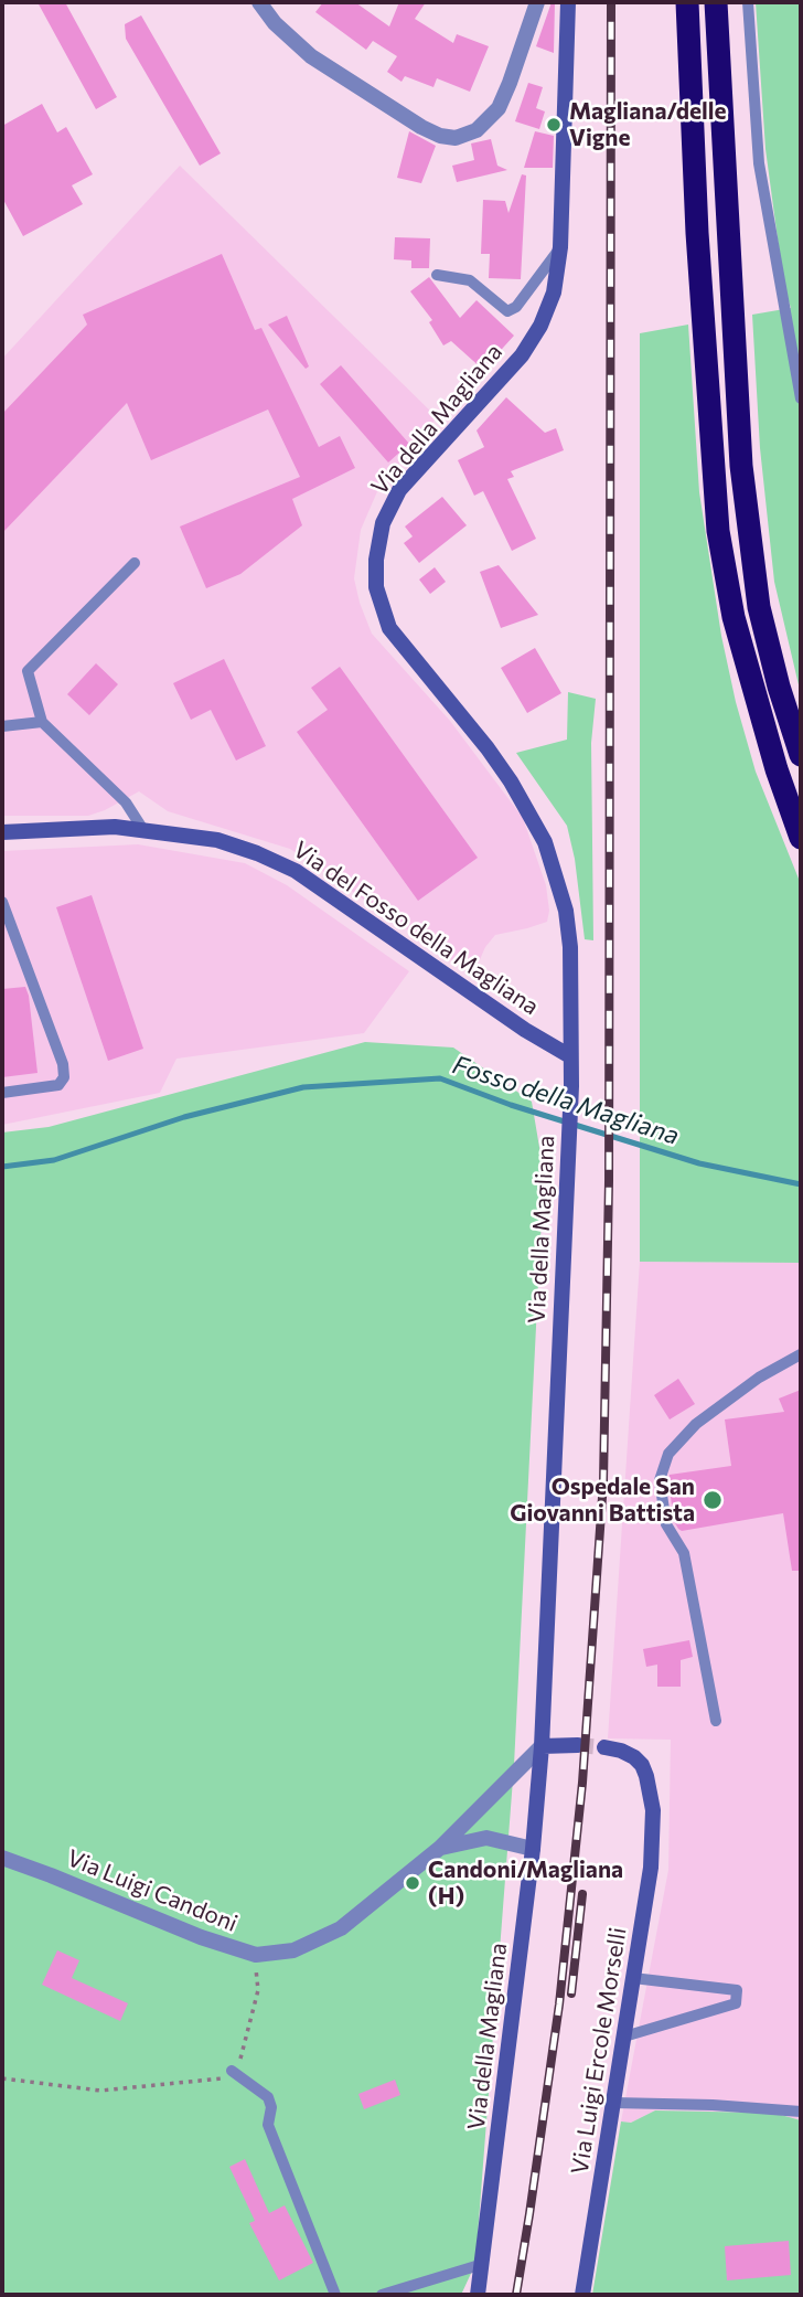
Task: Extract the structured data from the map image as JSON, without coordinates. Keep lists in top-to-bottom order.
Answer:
{
  "streets": {
    "main road": ["Via della Magliana", "Via del Fosso della Magliana", "Via Luigi Ercole Morselli"],
    "street": ["Via Luigi Candoni"]
  },
  "crossings": [
    ["Via della Magliana", "Via del Fosso della Magliana"],
    ["Via della Magliana", "Via Luigi Candoni"]
  ],
  "water": ["Fosso della Magliana"],
  "places": ["Magliana/delle Vigne", "Ospedale San Giovanni Battista", "Candoni/Magliana (H)"]
}
